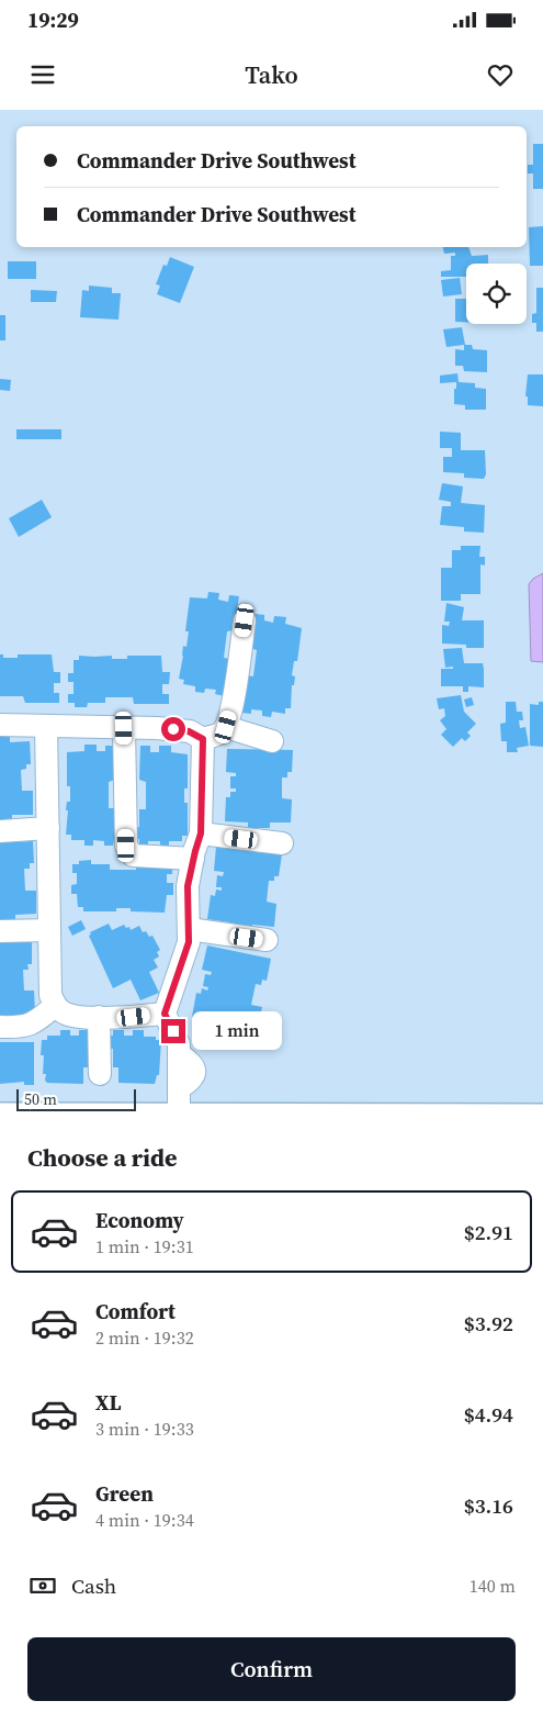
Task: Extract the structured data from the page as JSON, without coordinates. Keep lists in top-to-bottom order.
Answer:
{
  "scale_bar": "50 m",
  "page": {
    "status": "19:29",
    "header": "Tako",
    "banner": ["Commander Drive Southwest", "Commander Drive Southwest"],
    "bubble": "1 min",
    "scale": "50 m",
    "heading": "Choose a ride",
    "list": [
      {
        "name": "Economy",
        "note": "1 min · 19:31",
        "value": "$2.91"
      },
      {
        "name": "Comfort",
        "note": "2 min · 19:32",
        "value": "$3.92"
      },
      {
        "name": "XL",
        "note": "3 min · 19:33",
        "value": "$4.94"
      },
      {
        "name": "Green",
        "note": "4 min · 19:34",
        "value": "$3.16"
      }
    ],
    "pay": ["Cash", "140 m"],
    "buttons": "Confirm"
  }
}
